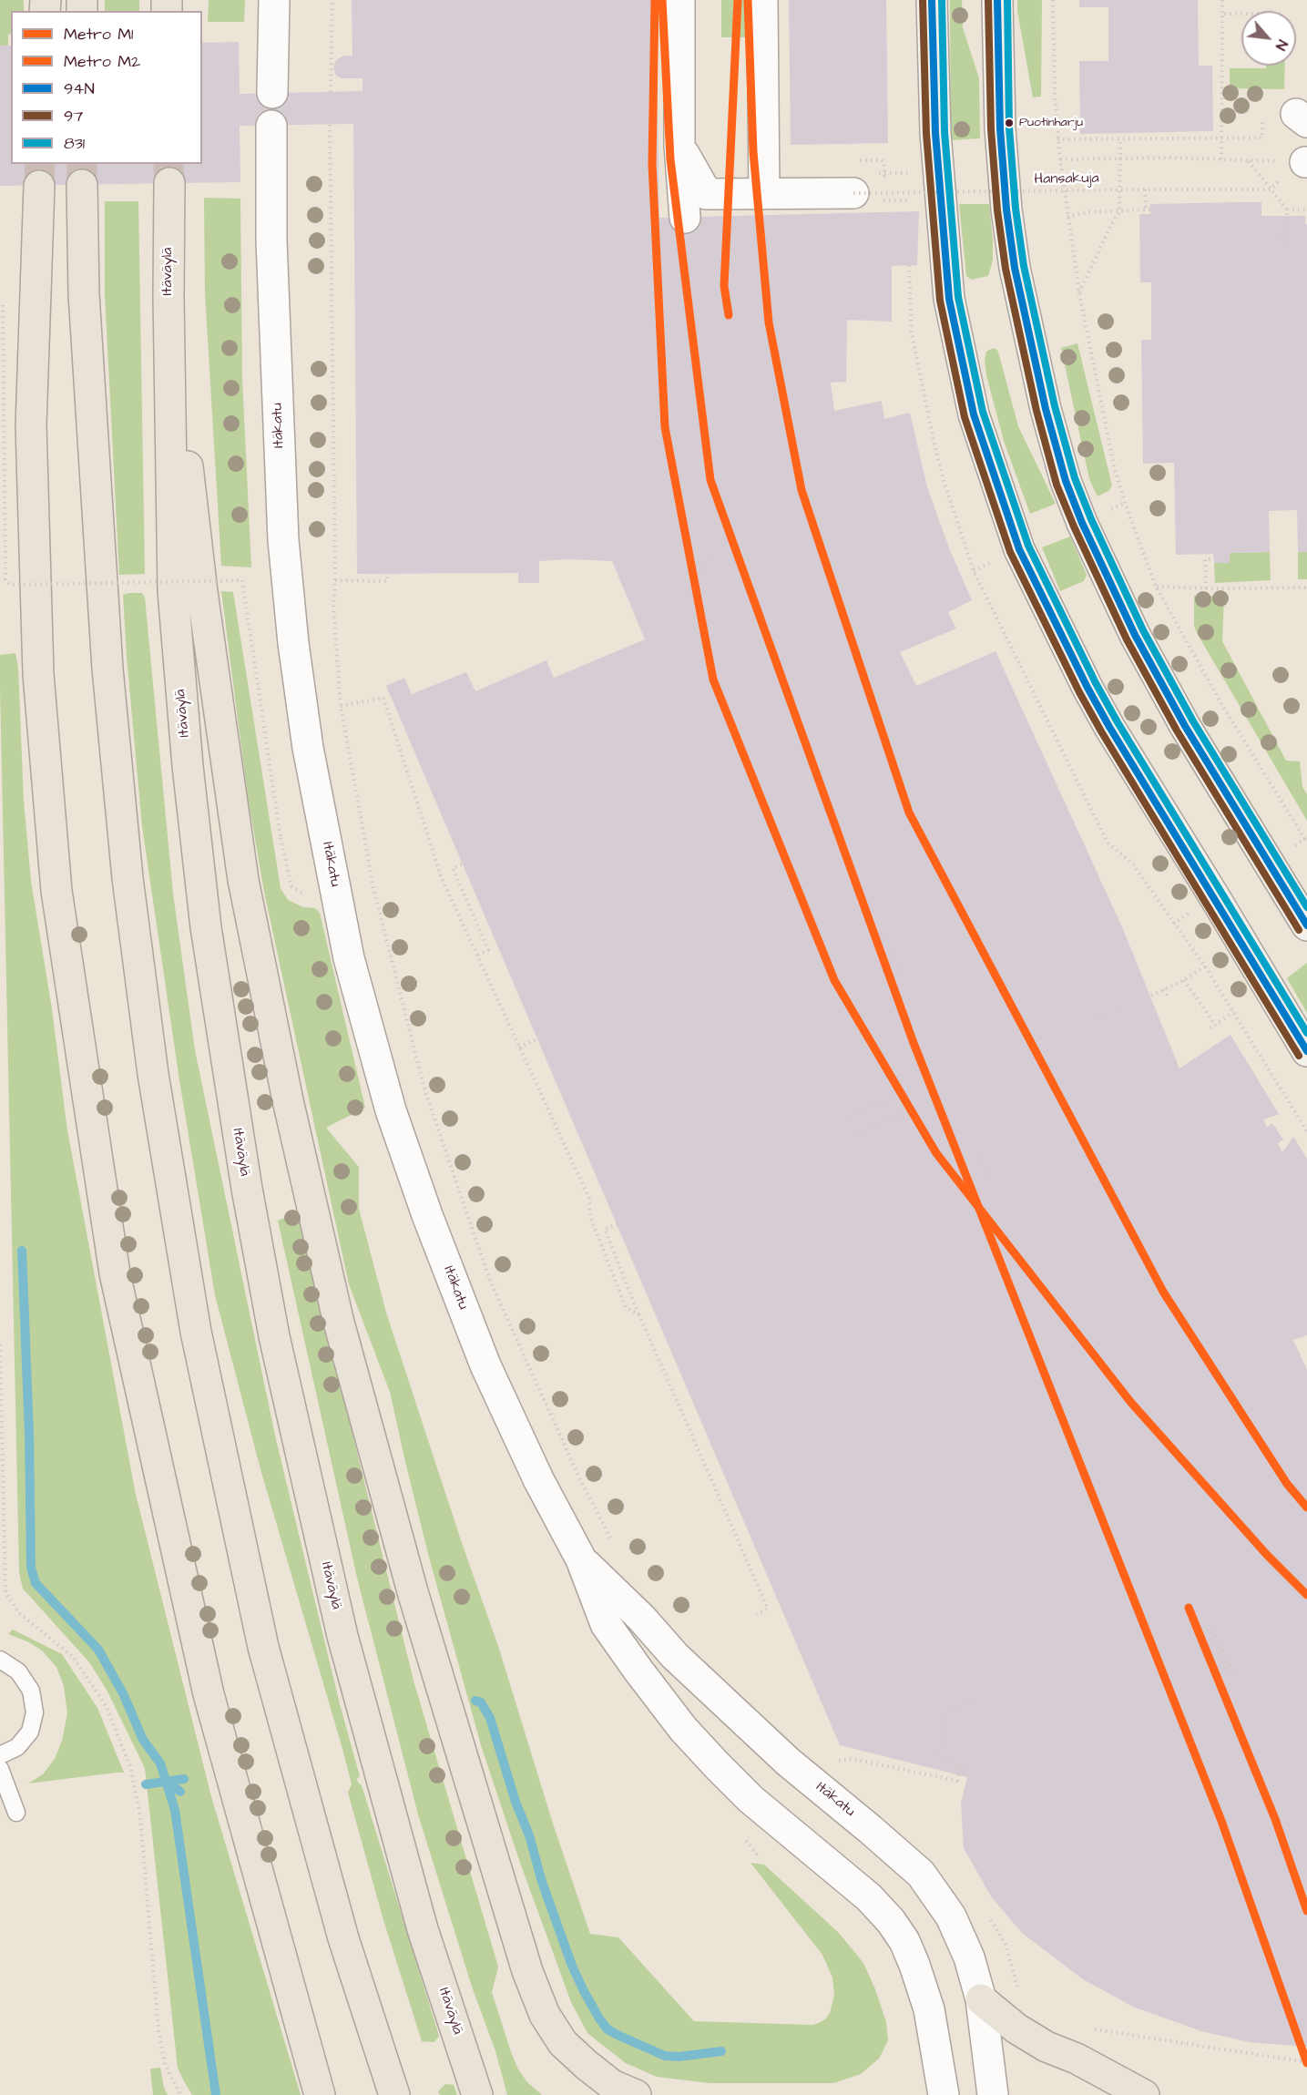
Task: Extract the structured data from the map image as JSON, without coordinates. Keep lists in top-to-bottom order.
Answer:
{
  "streets": {
    "highway": ["Itäväylä"],
    "street": ["Itäkatu"],
    "path": ["Hansakuja"]
  },
  "places": ["Puotinharju"],
  "lines": [
    "metro line M1",
    "metro line M2",
    "transit line 94N",
    "transit line 97",
    "transit line 831"
  ],
  "legend": [
    "Metro M1",
    "Metro M2",
    "94N",
    "97",
    "831"
  ],
  "north": "bottom right"
}
